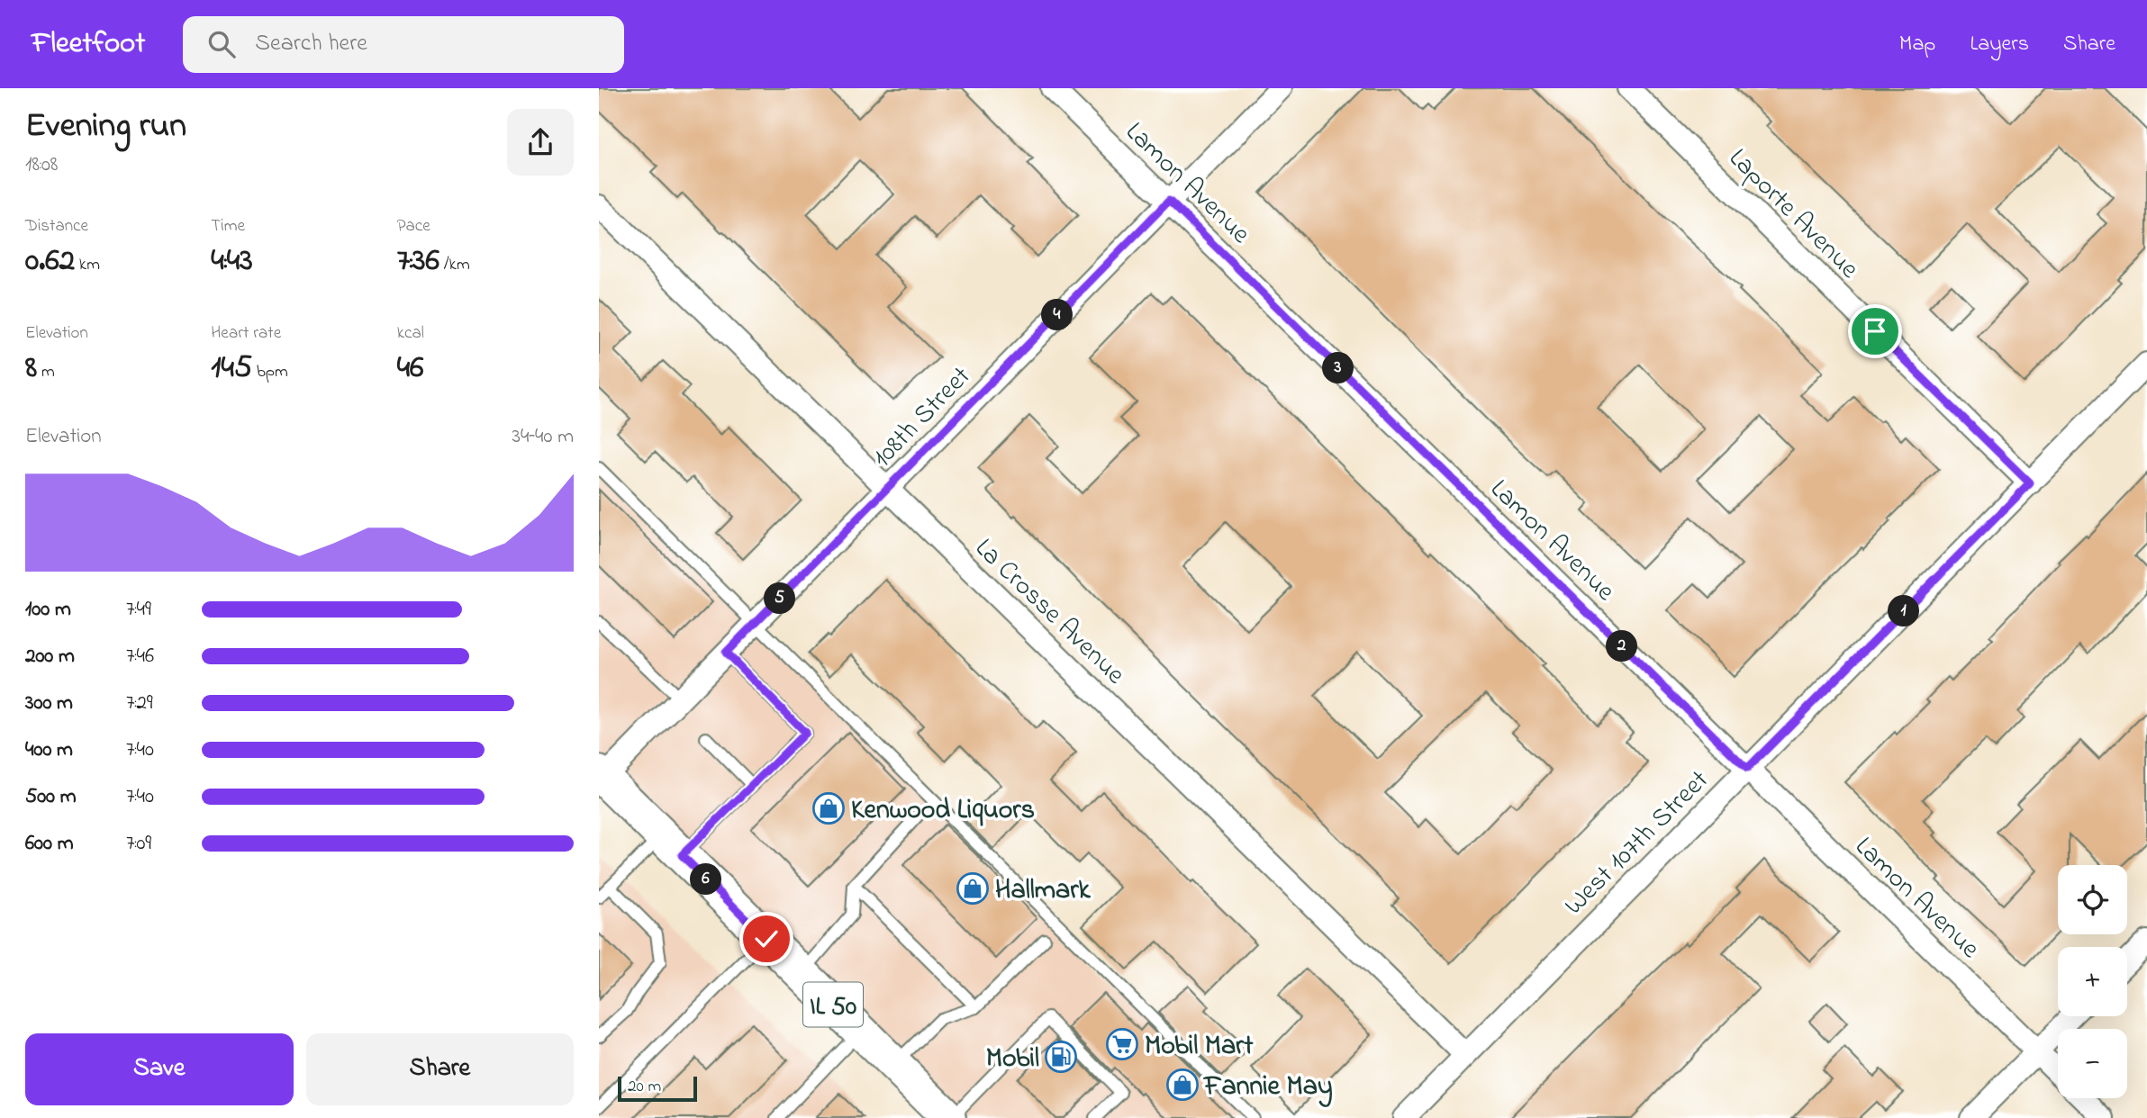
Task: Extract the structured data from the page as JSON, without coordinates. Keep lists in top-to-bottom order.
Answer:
{
  "streets": {
    "main road": ["IL 50"],
    "street": [
      "Lamon Avenue",
      "Laporte Avenue",
      "108th Street",
      "La Crosse Avenue",
      "West 107th Street"
    ]
  },
  "crossings": [
    ["Lamon Avenue", "108th Street"],
    ["Lamon Avenue", "West 107th Street"],
    ["Laporte Avenue", "West 107th Street"],
    ["108th Street", "La Crosse Avenue"],
    ["108th Street", "IL 50"],
    ["La Crosse Avenue", "West 107th Street"]
  ],
  "places": {
    "shop": ["Kenwood Liquors", "Hallmark", "Fannie May"],
    "supermarket": ["Mobil Mart"],
    "fuel station": ["Mobil"]
  },
  "scale_bar": "20 m",
  "page": {
    "header": "Fleetfoot",
    "search": "Search here",
    "nav": ["Map", "Layers", "Share"],
    "heading": ["Evening run", "18:08"],
    "stats": [
      ["Distance", "0.62 km"],
      ["Time", "4:43"],
      ["Pace", "7:36 /km"],
      ["Elevation", "8 m"],
      ["Heart rate", "145 bpm"],
      ["kcal", "46"]
    ],
    "pins": [
      "4",
      "3",
      "5",
      "1",
      "2",
      "6"
    ],
    "chart": ["Elevation", "34–40 m"],
    "list": [
      {
        "name": "100 m",
        "note": "7:49"
      },
      {
        "name": "200 m",
        "note": "7:46"
      },
      {
        "name": "300 m",
        "note": "7:29"
      },
      {
        "name": "400 m",
        "note": "7:40"
      },
      {
        "name": "500 m",
        "note": "7:40"
      },
      {
        "name": "600 m",
        "note": "7:09"
      }
    ],
    "map_buttons": ["+", "−"],
    "buttons": ["Save", "Share"],
    "scale": "20 m"
  }
}
